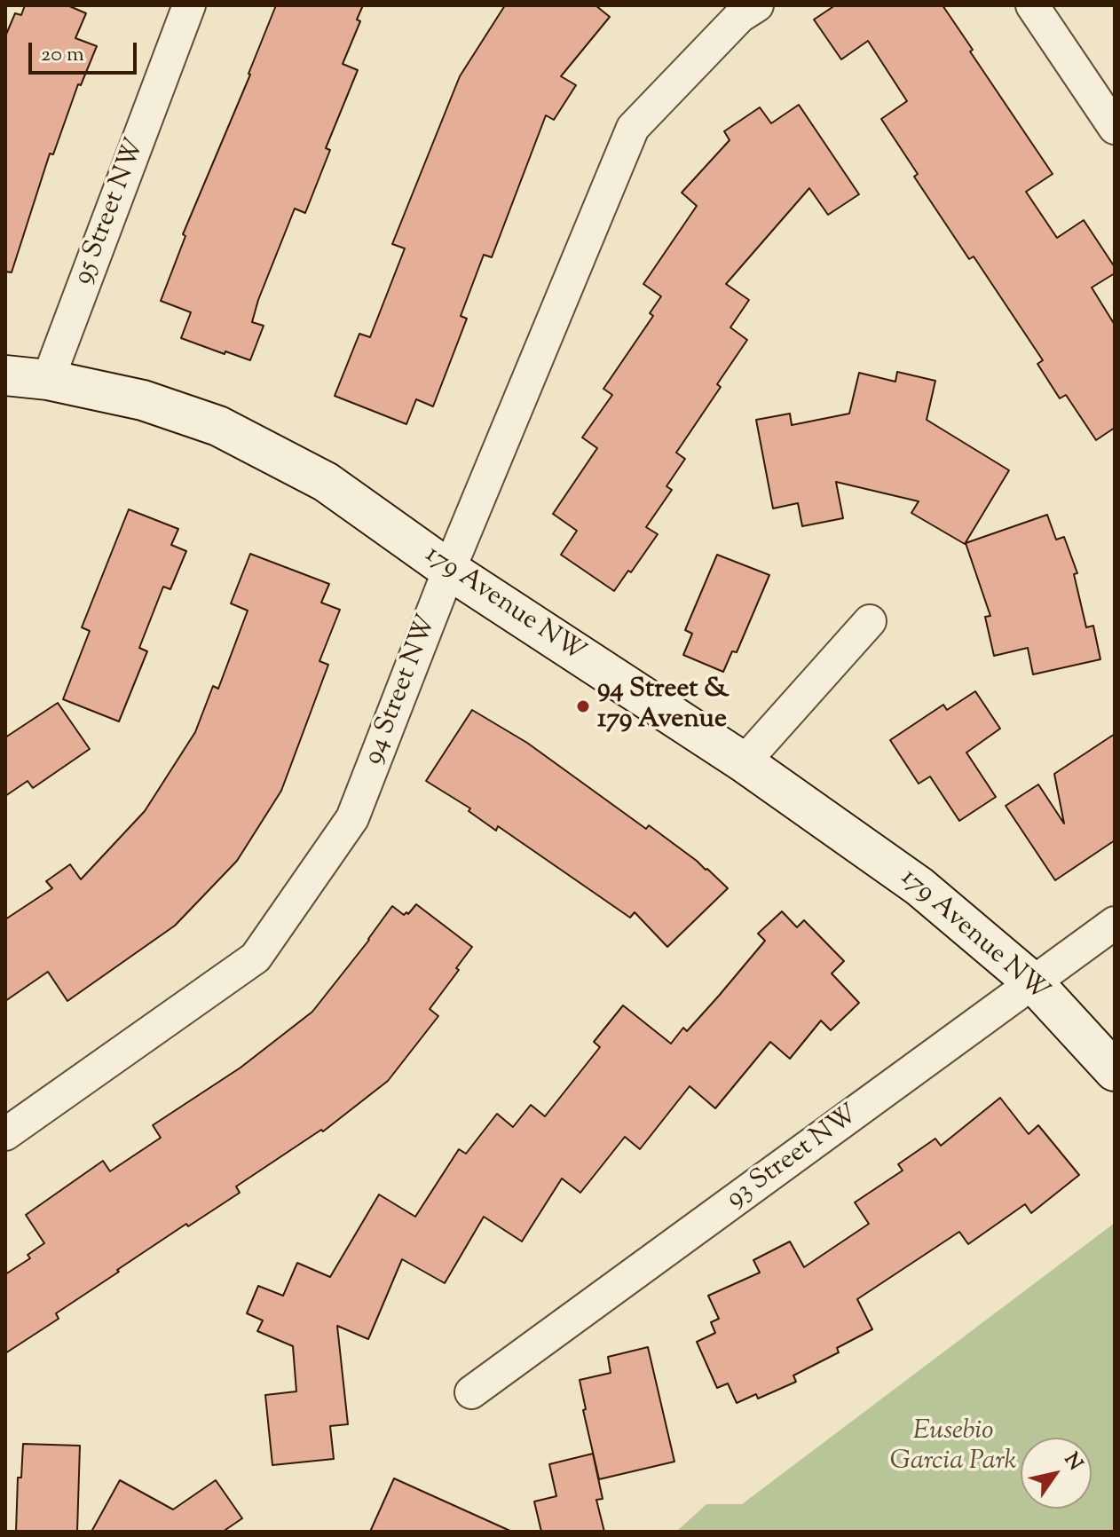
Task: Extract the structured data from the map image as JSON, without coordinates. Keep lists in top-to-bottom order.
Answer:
{
  "streets": {
    "street": [
      "95 Street NW",
      "179 Avenue NW",
      "94 Street NW",
      "93 Street NW"
    ]
  },
  "crossings": [
    ["95 Street NW", "179 Avenue NW"],
    ["179 Avenue NW", "94 Street NW"],
    ["179 Avenue NW", "93 Street NW"]
  ],
  "parks": ["Eusebio Garcia Park"],
  "places": ["94 Street & 179 Avenue"],
  "scale_bar": "20 m",
  "north": "top right"
}
